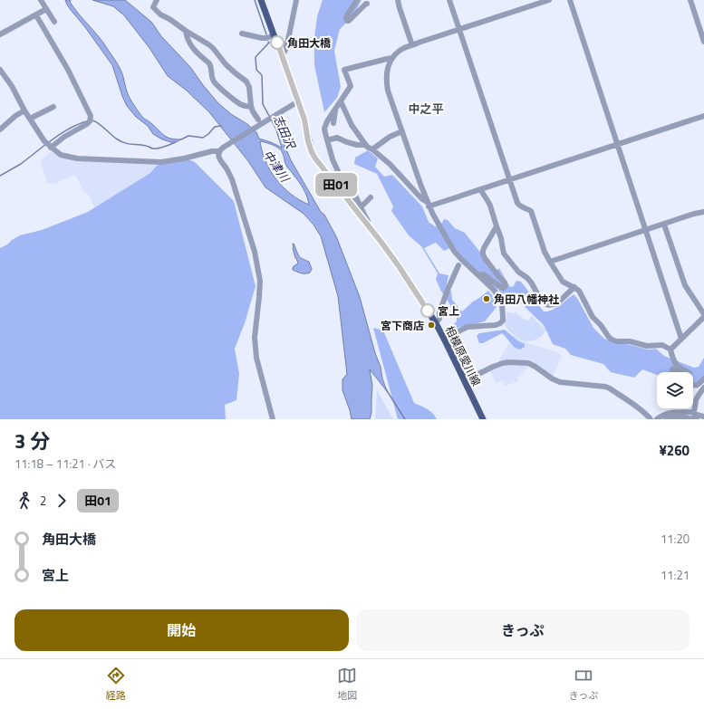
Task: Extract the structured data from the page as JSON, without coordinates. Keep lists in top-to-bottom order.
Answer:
{
  "streets": {
    "main road": ["相模原愛川線"]
  },
  "districts": ["中之平"],
  "water": ["志田沢", "中津川"],
  "places": [
    "角田大橋",
    "角田八幡神社",
    "宮上",
    "宮下商店"
  ],
  "lines": ["bus line 田01"],
  "page": {
    "on_map": "田01",
    "heading": ["3 分", "11:18 – 11:21 · バス", "¥260"],
    "legs": ["2", "田01"],
    "list": [
      {
        "name": "角田大橋",
        "value": "11:20"
      },
      {
        "name": "宮上",
        "value": "11:21"
      }
    ],
    "buttons": ["開始", "きっぷ"],
    "tabs": ["経路", "地図", "きっぷ"]
  }
}
